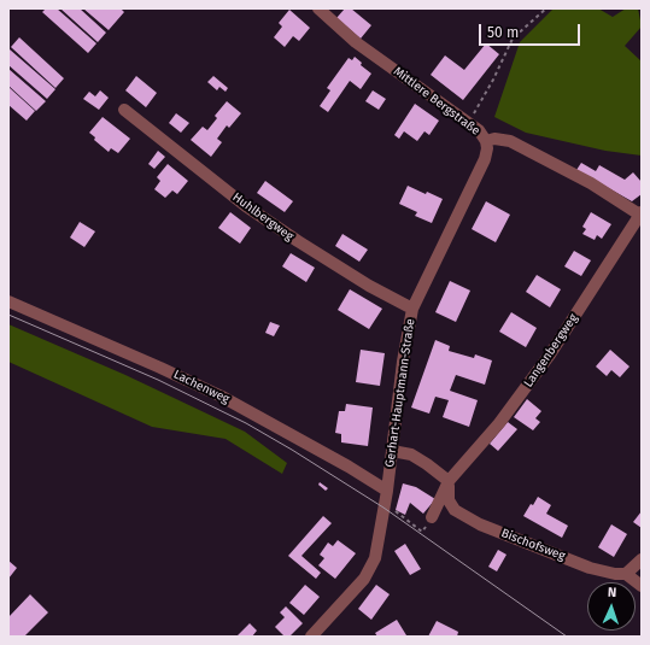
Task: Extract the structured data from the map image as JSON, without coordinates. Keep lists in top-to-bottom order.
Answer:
{
  "streets": {
    "street": [
      "Mittlere Bergstraße",
      "Huhlbergweg",
      "Langenbergweg",
      "Lachenweg",
      "Gerhart-Hauptmann-Straße",
      "Bischofsweg"
    ]
  },
  "crossings": [
    ["Mittlere Bergstraße", "Langenbergweg"],
    ["Mittlere Bergstraße", "Gerhart-Hauptmann-Straße"],
    ["Huhlbergweg", "Gerhart-Hauptmann-Straße"],
    ["Langenbergweg", "Bischofsweg"],
    ["Lachenweg", "Gerhart-Hauptmann-Straße"]
  ],
  "scale_bar": "50 m",
  "north": "top"
}
